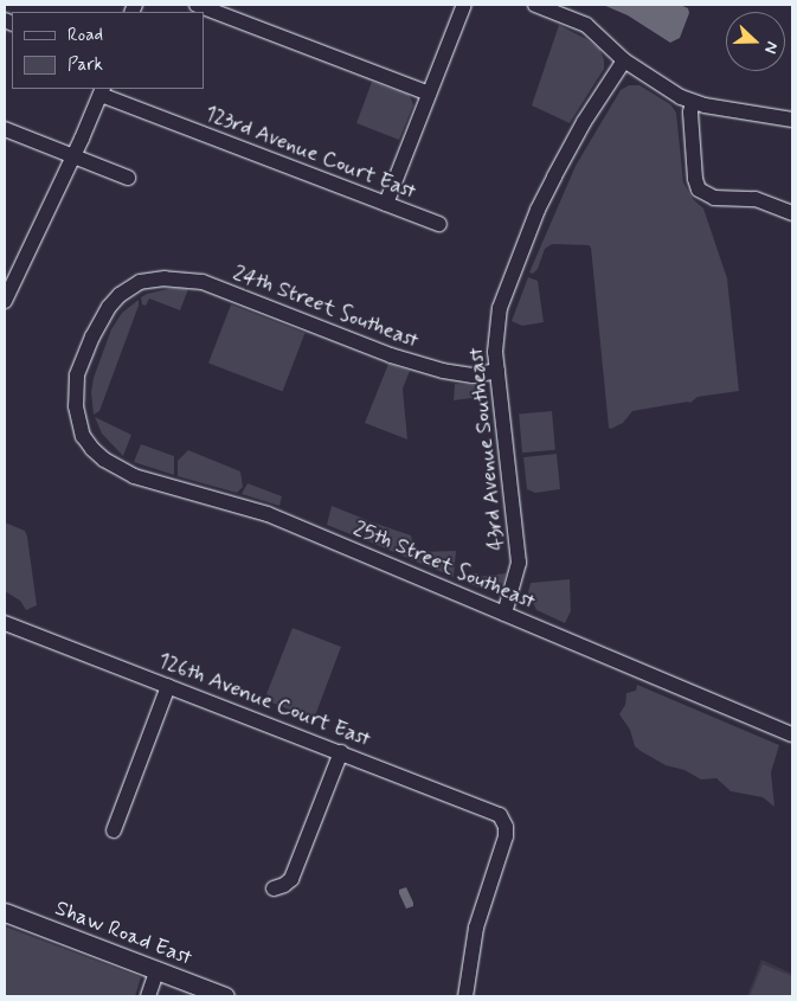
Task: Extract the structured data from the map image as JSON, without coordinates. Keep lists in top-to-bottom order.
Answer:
{
  "streets": {
    "main road": ["Shaw Road East"],
    "street": [
      "123rd Avenue Court East",
      "24th Street Southeast",
      "43rd Avenue Southeast",
      "25th Street Southeast",
      "126th Avenue Court East"
    ]
  },
  "crossings": [
    ["24th Street Southeast", "43rd Avenue Southeast"],
    ["24th Street Southeast", "25th Street Southeast"],
    ["43rd Avenue Southeast", "25th Street Southeast"]
  ],
  "legend": ["Road", "Park"],
  "north": "right"
}
